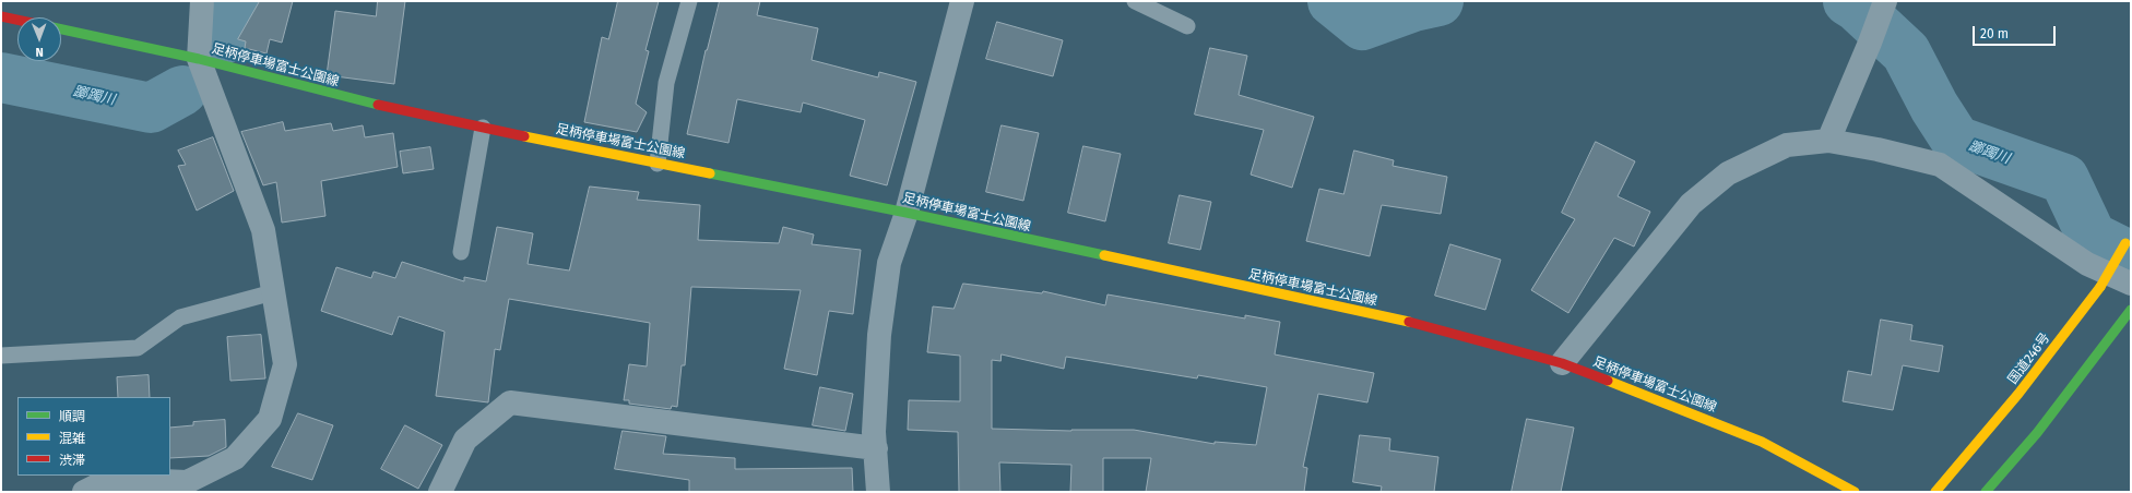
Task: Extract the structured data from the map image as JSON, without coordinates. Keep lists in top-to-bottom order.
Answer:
{
  "streets": {
    "main road": ["足柄停車場富士公園線", "国道246号"]
  },
  "water": ["躑躅川"],
  "legend": ["順調", "混雑", "渋滞"],
  "scale_bar": "20 m",
  "north": "bottom"
}
